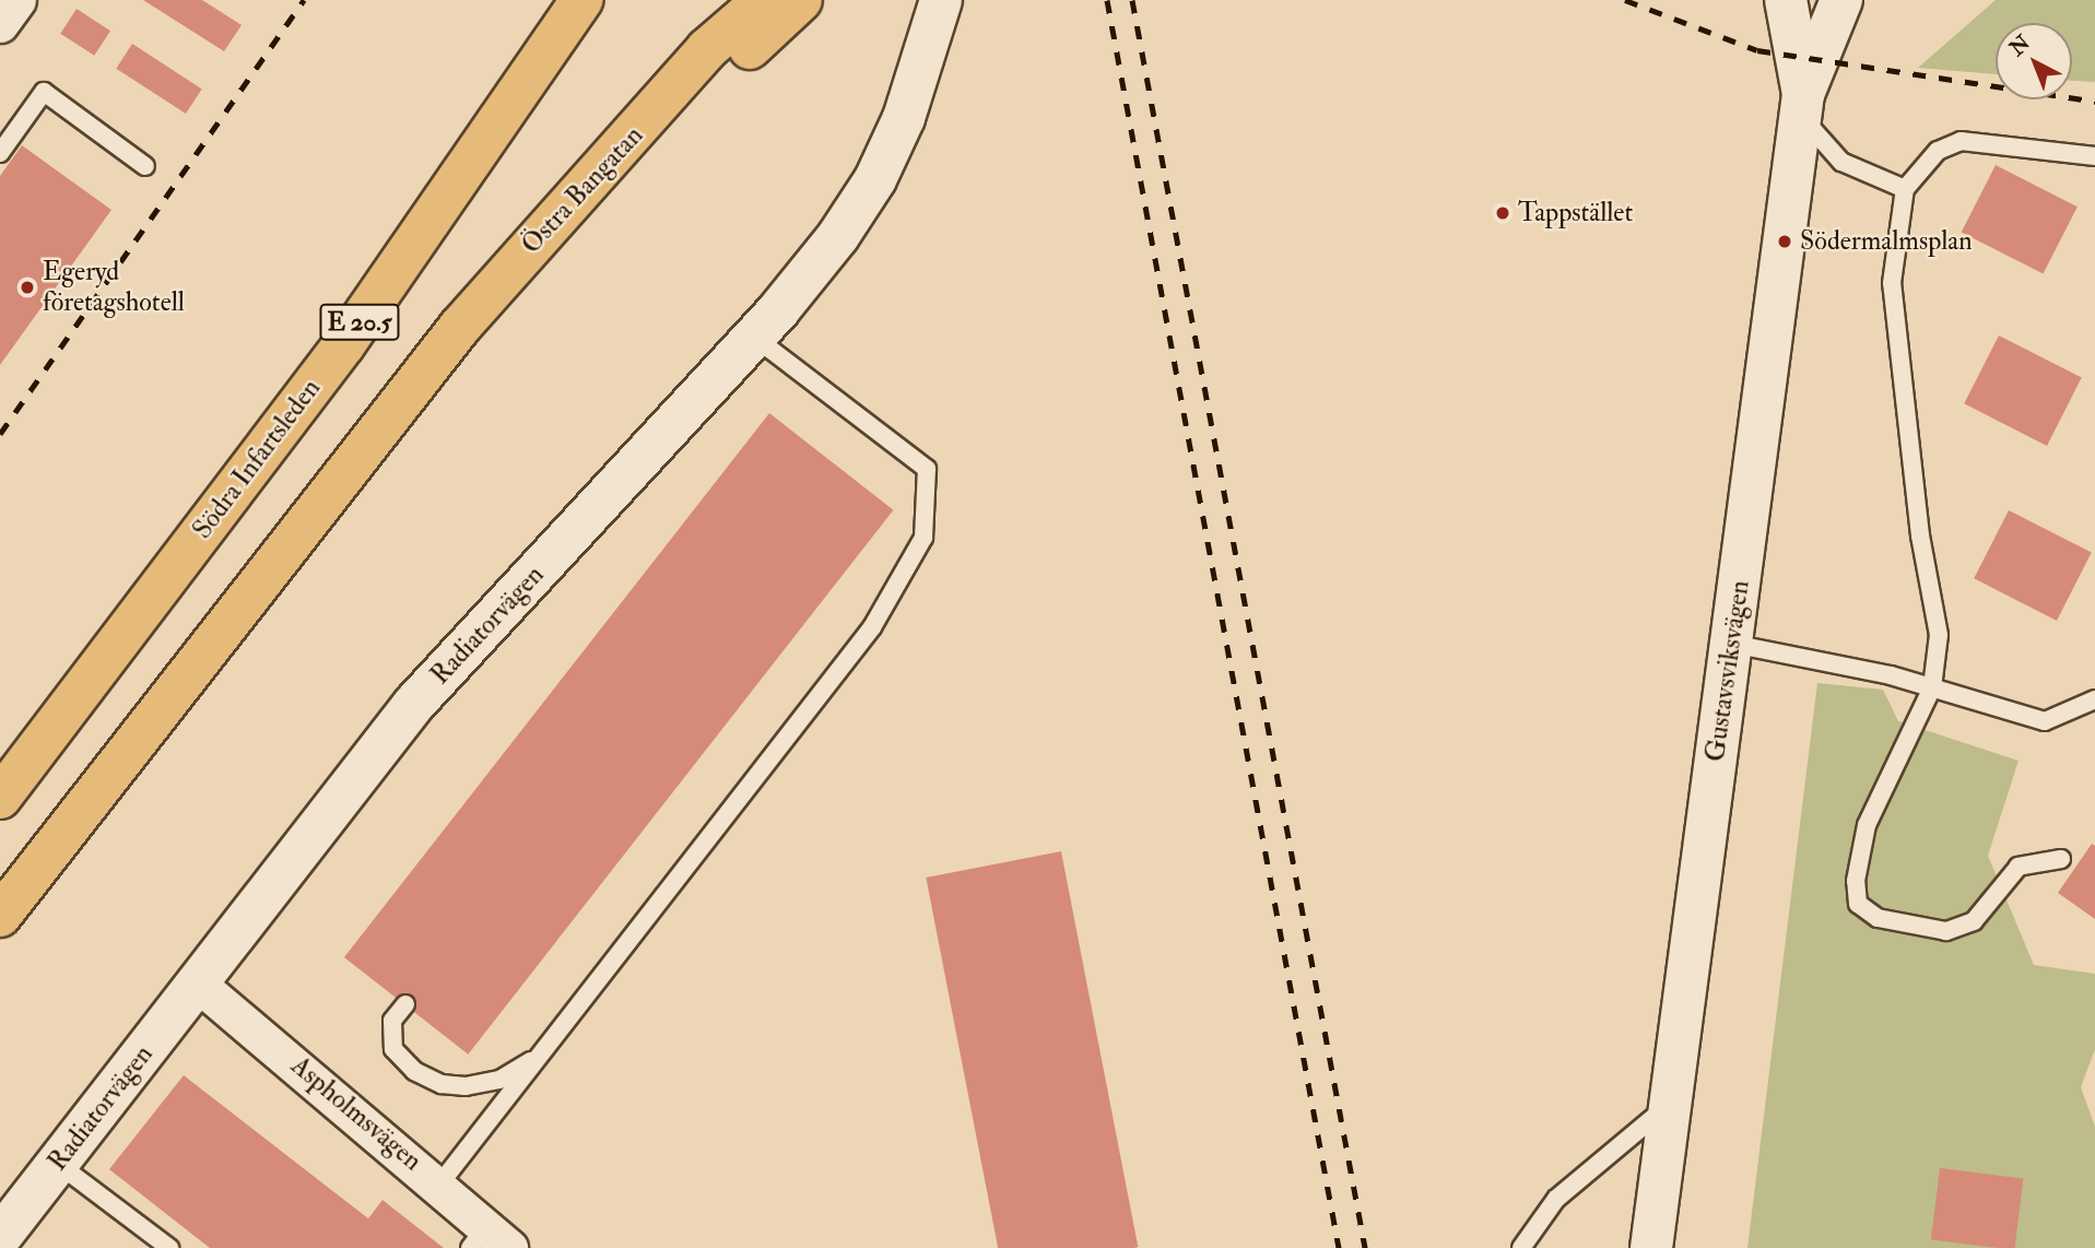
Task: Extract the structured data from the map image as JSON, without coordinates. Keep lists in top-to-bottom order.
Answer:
{
  "streets": {
    "main road": ["Östra Bangatan", "E 20.5", "Södra Infartsleden"],
    "street": ["Radiatorvägen", "Gustavsviksvägen", "Aspholmsvägen"]
  },
  "crossings": [
    ["Radiatorvägen", "Aspholmsvägen"]
  ],
  "places": ["Tappstället", "Södermalmsplan", "Egeryd företagshotell"],
  "north": "top left"
}
